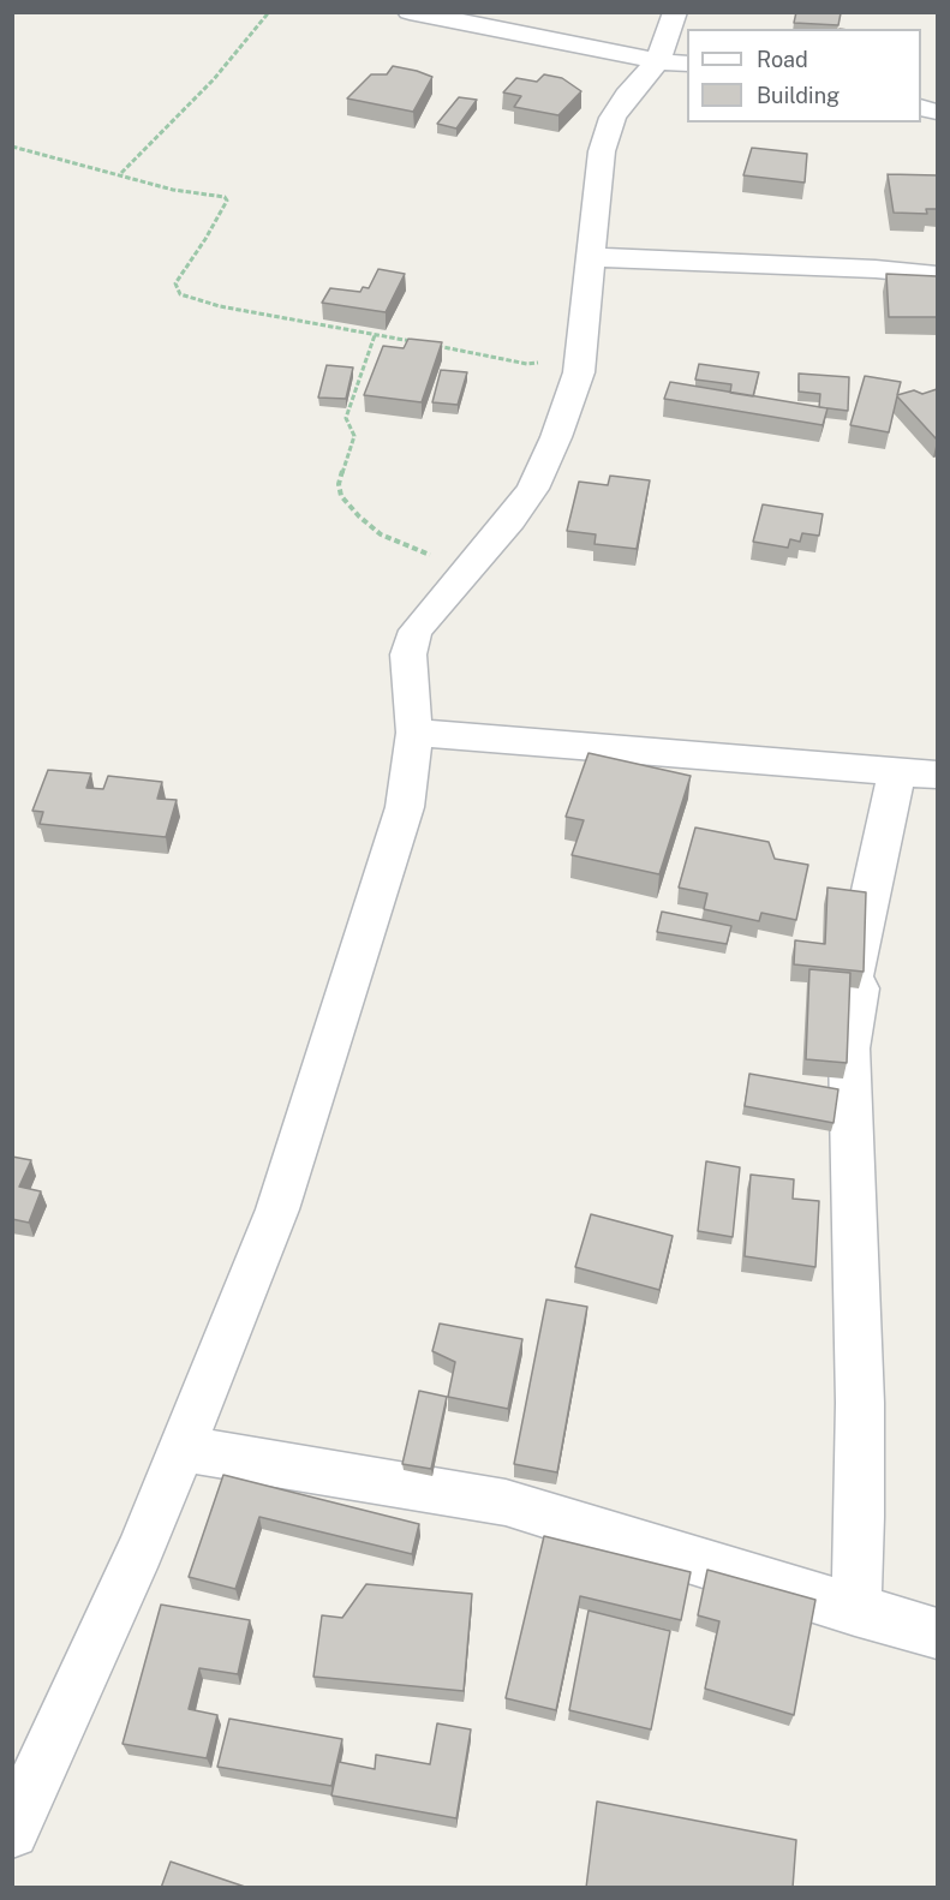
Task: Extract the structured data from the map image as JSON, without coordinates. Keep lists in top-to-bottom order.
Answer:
{
  "legend": ["Road", "Building"]
}
